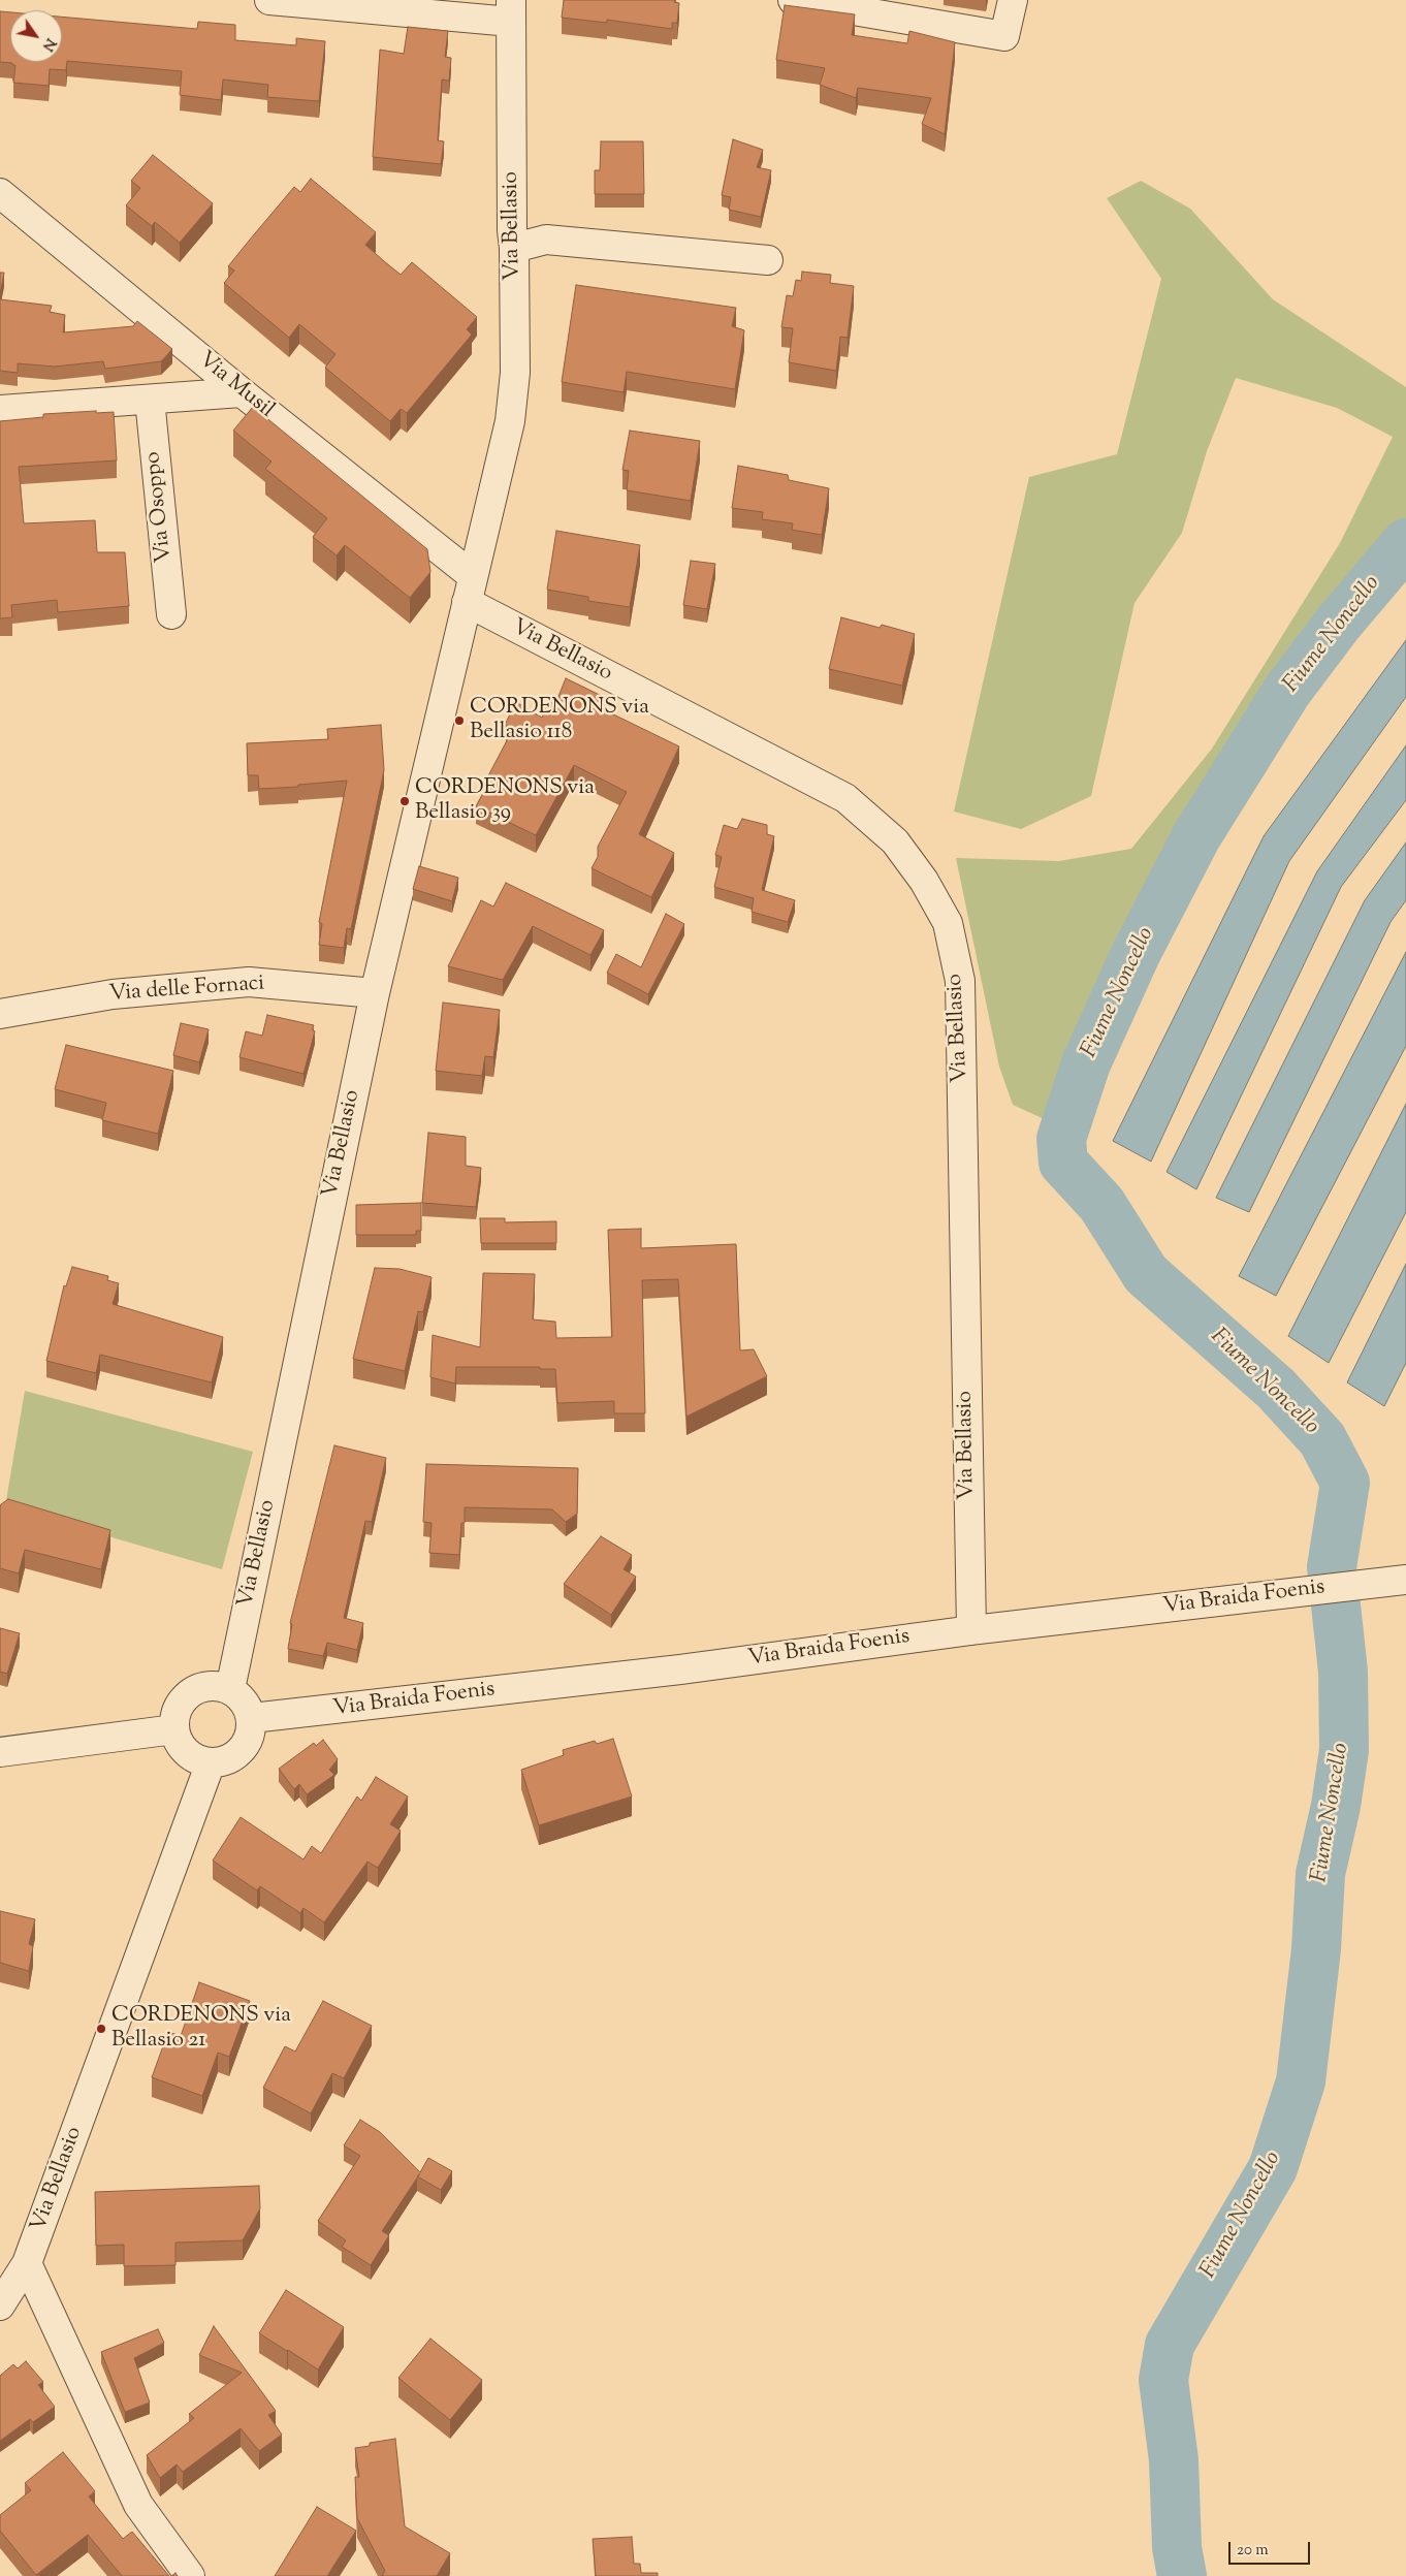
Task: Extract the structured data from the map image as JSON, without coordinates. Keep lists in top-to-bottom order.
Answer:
{
  "streets": {
    "street": [
      "Via Bellasio",
      "Via Musil",
      "Via Osoppo",
      "Via delle Fornaci",
      "Via Braida Foenis"
    ]
  },
  "crossings": [
    ["Via Bellasio", "Via Musil"],
    ["Via Bellasio", "Via delle Fornaci"],
    ["Via Bellasio", "Via Braida Foenis"]
  ],
  "water": ["Fiume Noncello"],
  "places": ["CORDENONS via Bellasio 118", "CORDENONS via Bellasio 39", "CORDENONS via Bellasio 21"],
  "scale_bar": "20 m",
  "north": "bottom right"
}
